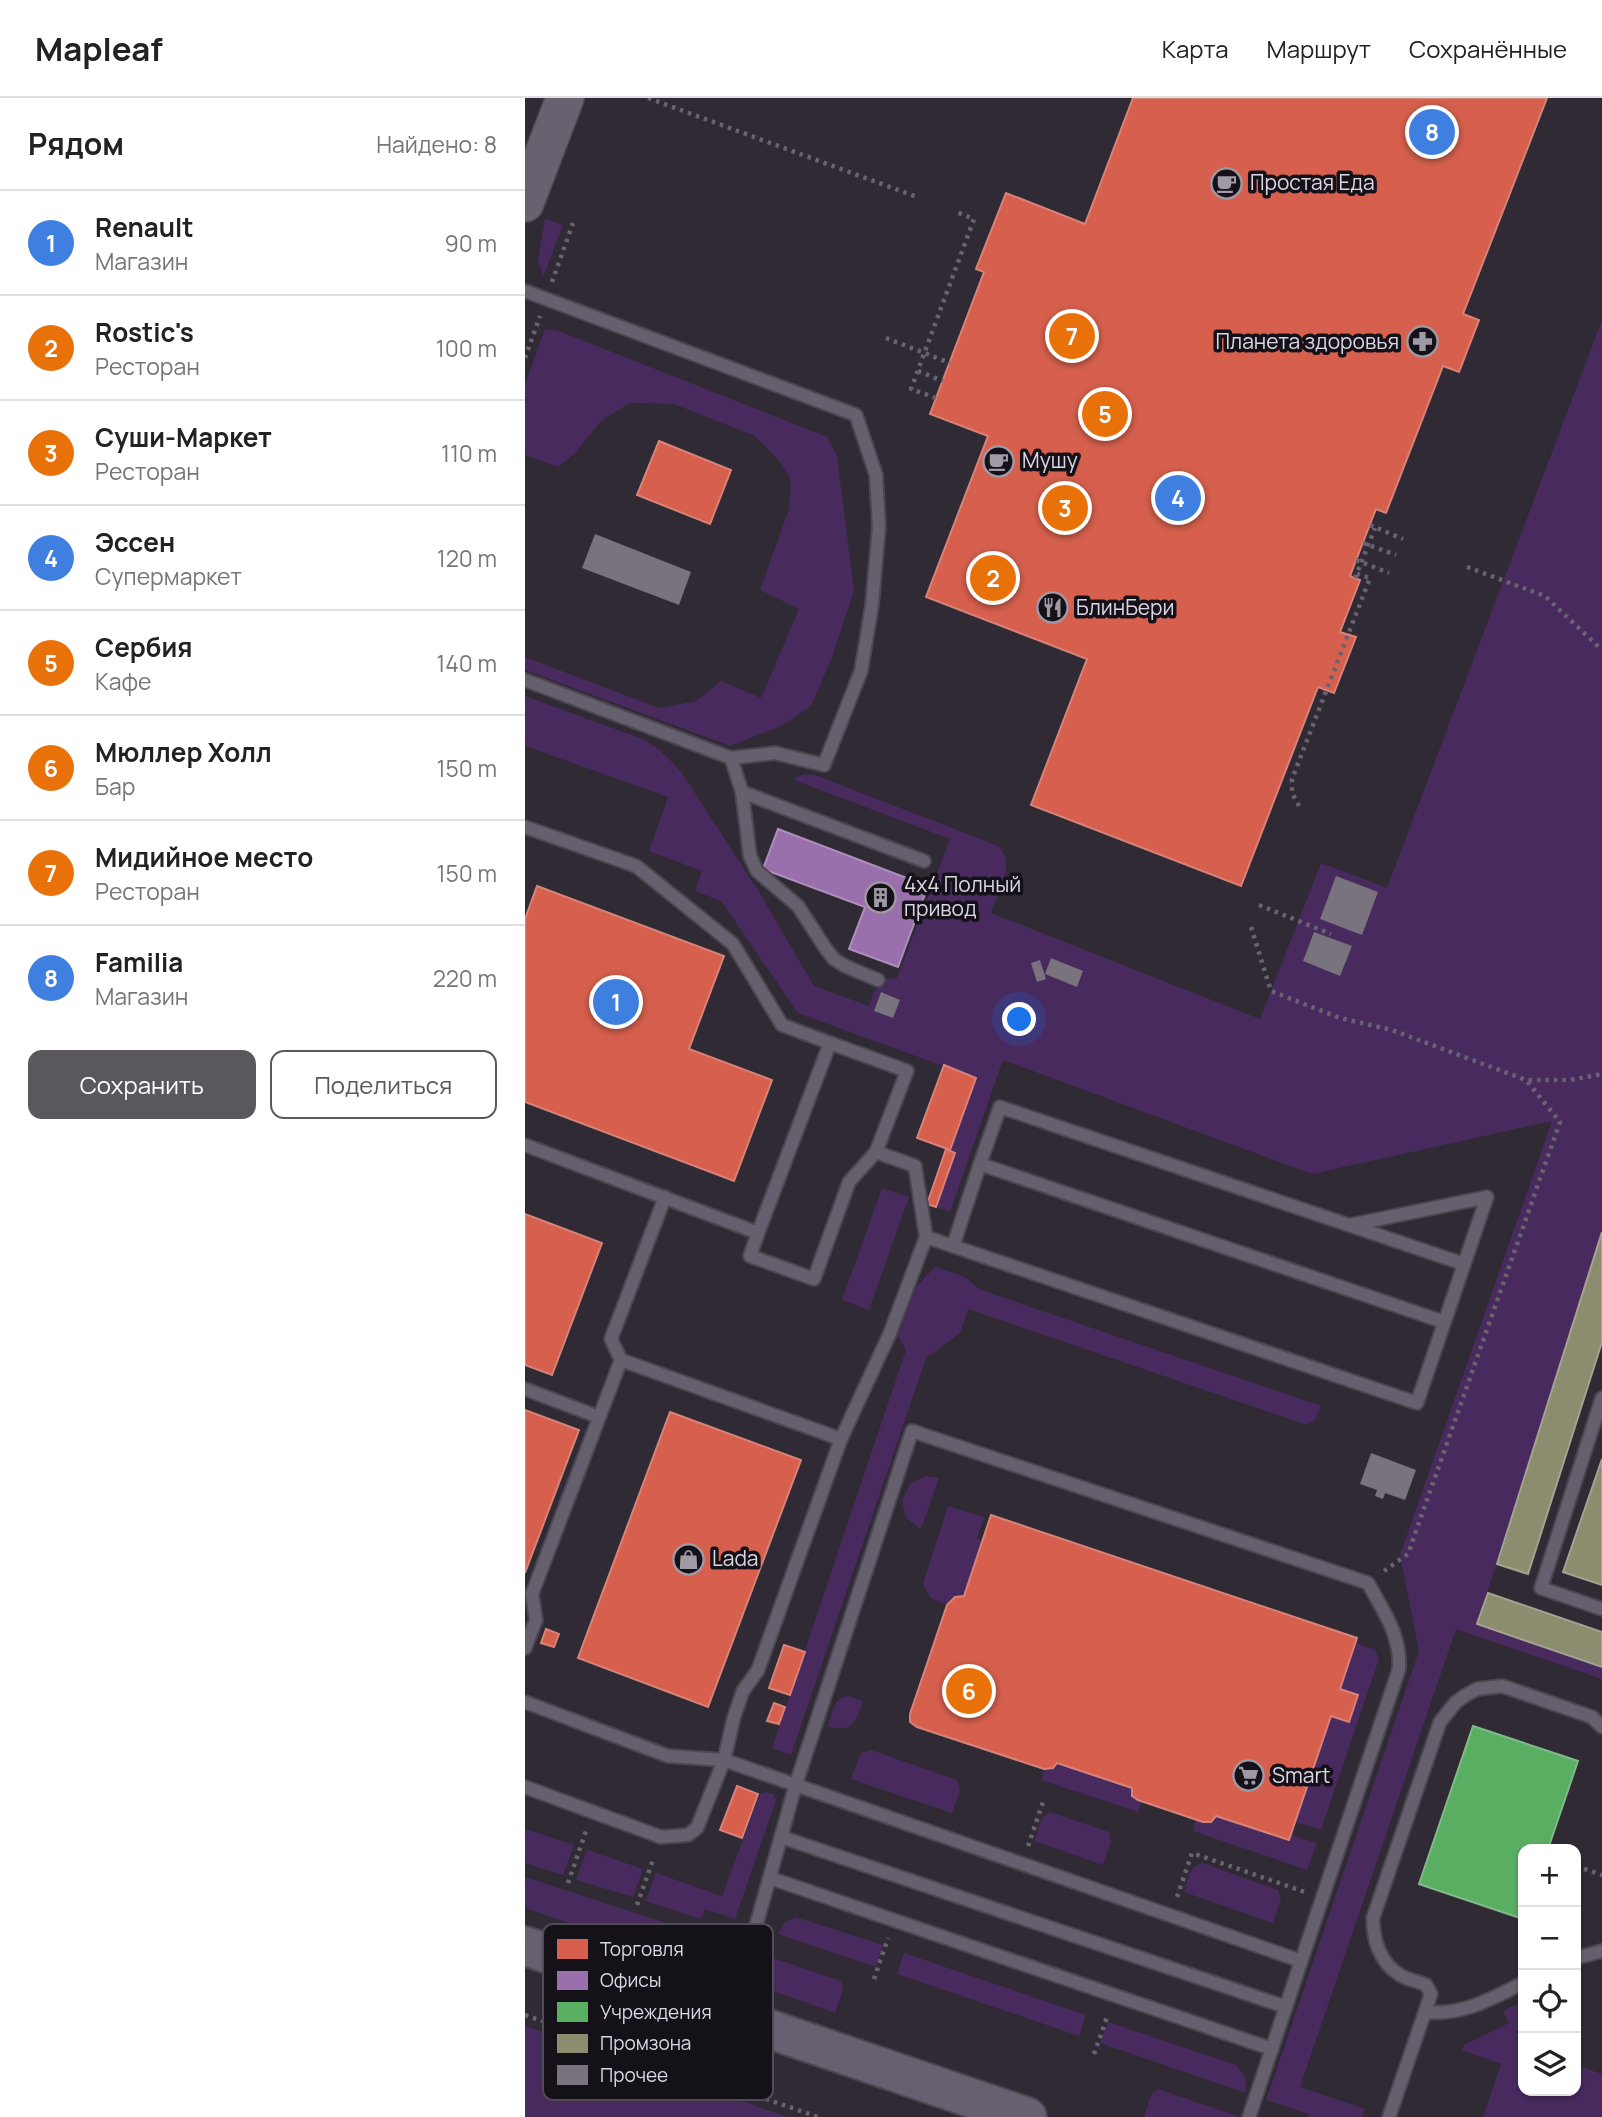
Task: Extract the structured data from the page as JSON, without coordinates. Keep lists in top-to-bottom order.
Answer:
{
  "places": {
    "cafe": ["Простая Еда", "Мушу"],
    "pharmacy": ["Планета здоровья"],
    "restaurant": ["БлинБери"],
    "building": ["4x4 Полный привод"],
    "shop": ["Lada"],
    "supermarket": ["Smart"]
  },
  "legend": [
    "Торговля",
    "Офисы",
    "Учреждения",
    "Промзона",
    "Прочее"
  ],
  "page": {
    "header": "Mapleaf",
    "nav": ["Карта", "Маршрут", "Сохранённые"],
    "heading": ["Рядом", "Найдено: 8"],
    "pins": [
      "8",
      "7",
      "5",
      "4",
      "3",
      "2",
      "1",
      "6"
    ],
    "list": [
      {
        "mark": "1",
        "name": "Renault",
        "note": "Магазин",
        "value": "90 m"
      },
      {
        "mark": "2",
        "name": "Rostic's",
        "note": "Ресторан",
        "value": "100 m"
      },
      {
        "mark": "3",
        "name": "Суши-Маркет",
        "note": "Ресторан",
        "value": "110 m"
      },
      {
        "mark": "4",
        "name": "Эссен",
        "note": "Супермаркет",
        "value": "120 m"
      },
      {
        "mark": "5",
        "name": "Сербия",
        "note": "Кафе",
        "value": "140 m"
      },
      {
        "mark": "6",
        "name": "Мюллер Холл",
        "note": "Бар",
        "value": "150 m"
      },
      {
        "mark": "7",
        "name": "Мидийное место",
        "note": "Ресторан",
        "value": "150 m"
      },
      {
        "mark": "8",
        "name": "Familia",
        "note": "Магазин",
        "value": "220 m"
      }
    ],
    "buttons": ["Сохранить", "Поделиться"],
    "map_buttons": ["+", "−"]
  }
}
